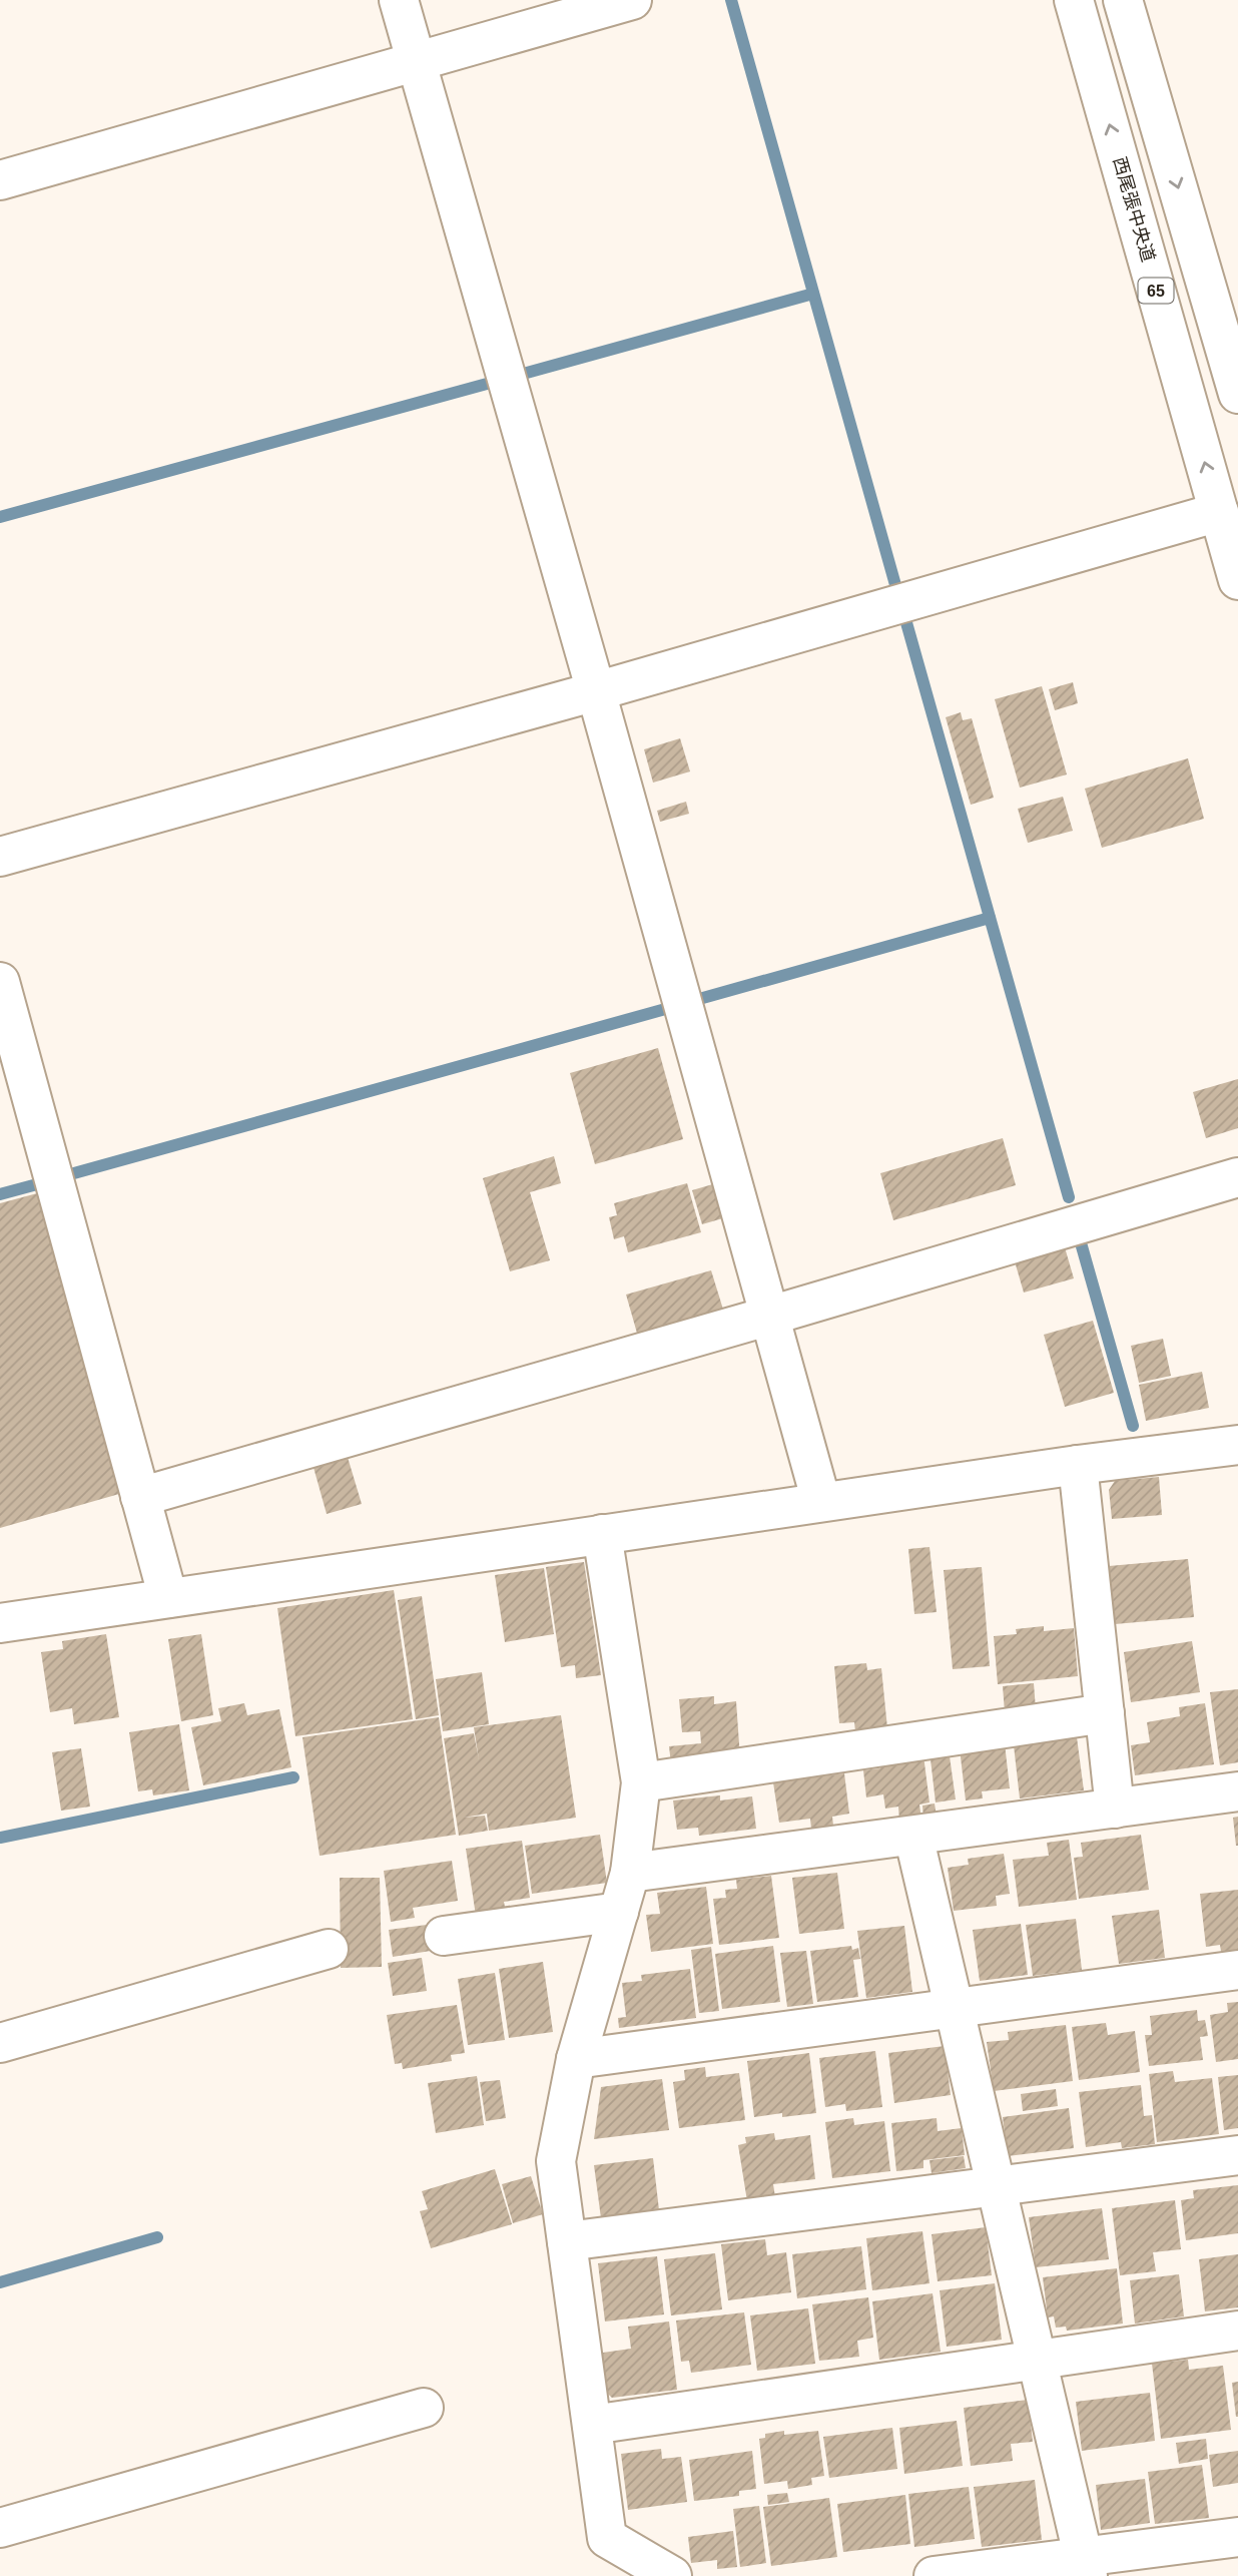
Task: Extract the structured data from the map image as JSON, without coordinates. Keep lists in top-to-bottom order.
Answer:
{
  "streets": {
    "street": ["西尾張中央道", "65"]
  }
}
